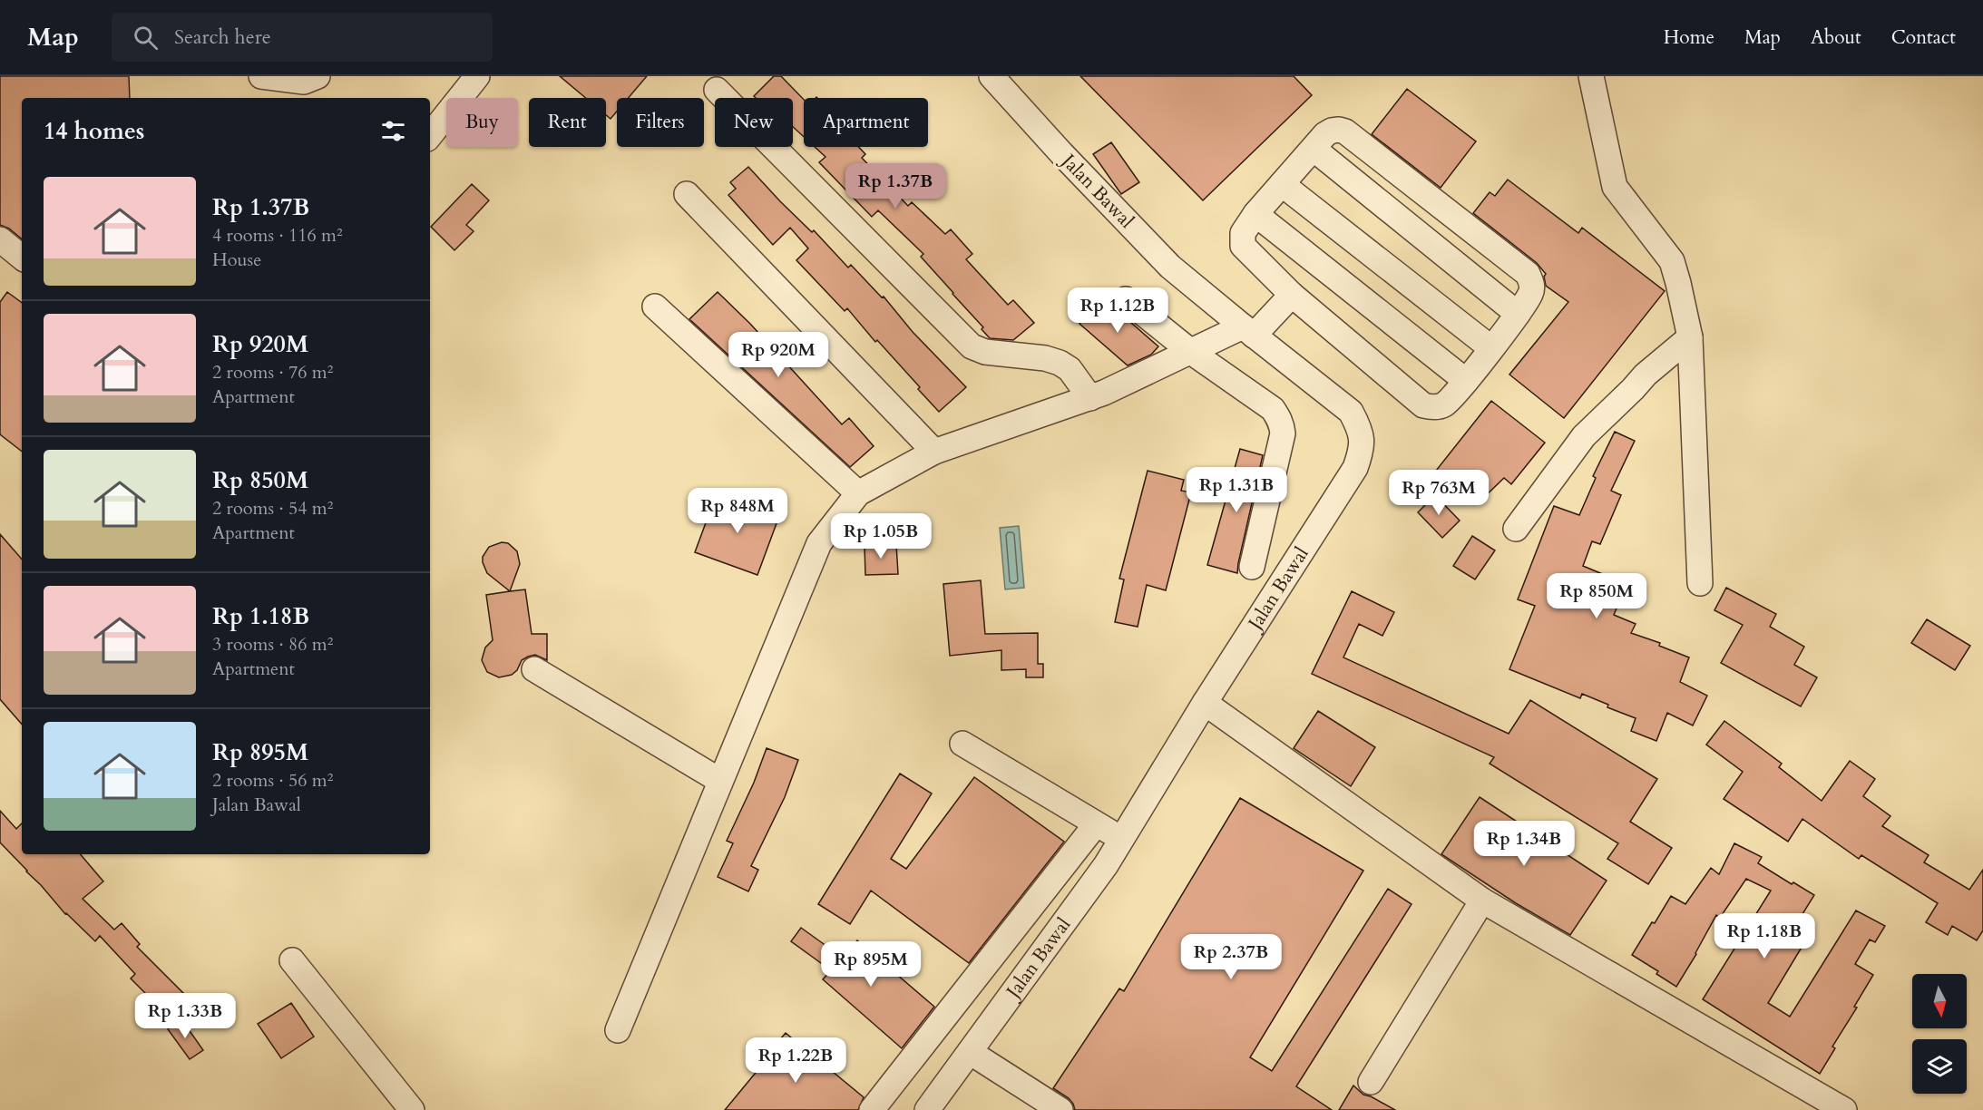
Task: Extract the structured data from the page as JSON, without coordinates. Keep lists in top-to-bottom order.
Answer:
{
  "streets": {
    "street": ["Jalan Bawal"]
  },
  "north": "bottom",
  "page": {
    "header": "Map",
    "search": "Search here",
    "nav": [
      "Home",
      "Map",
      "About",
      "Contact"
    ],
    "chip": [
      "Buy",
      "Rent",
      "Filters",
      "New",
      "Apartment"
    ],
    "heading": "14 homes",
    "price": [
      "Rp 1.37B",
      "Rp 1.12B",
      "Rp 920M",
      "Rp 1.31B",
      "Rp 763M",
      "Rp 848M",
      "Rp 1.05B",
      "Rp 850M",
      "Rp 1.34B",
      "Rp 1.18B",
      "Rp 2.37B",
      "Rp 895M",
      "Rp 1.33B",
      "Rp 1.22B"
    ],
    "list": [
      {
        "name": "Rp 1.37B",
        "note": "4 rooms · 116 m² · House"
      },
      {
        "name": "Rp 920M",
        "note": "2 rooms · 76 m² · Apartment"
      },
      {
        "name": "Rp 850M",
        "note": "2 rooms · 54 m² · Apartment"
      },
      {
        "name": "Rp 1.18B",
        "note": "3 rooms · 86 m² · Apartment"
      },
      {
        "name": "Rp 895M",
        "note": "2 rooms · 56 m² · Jalan Bawal"
      }
    ]
  }
}
